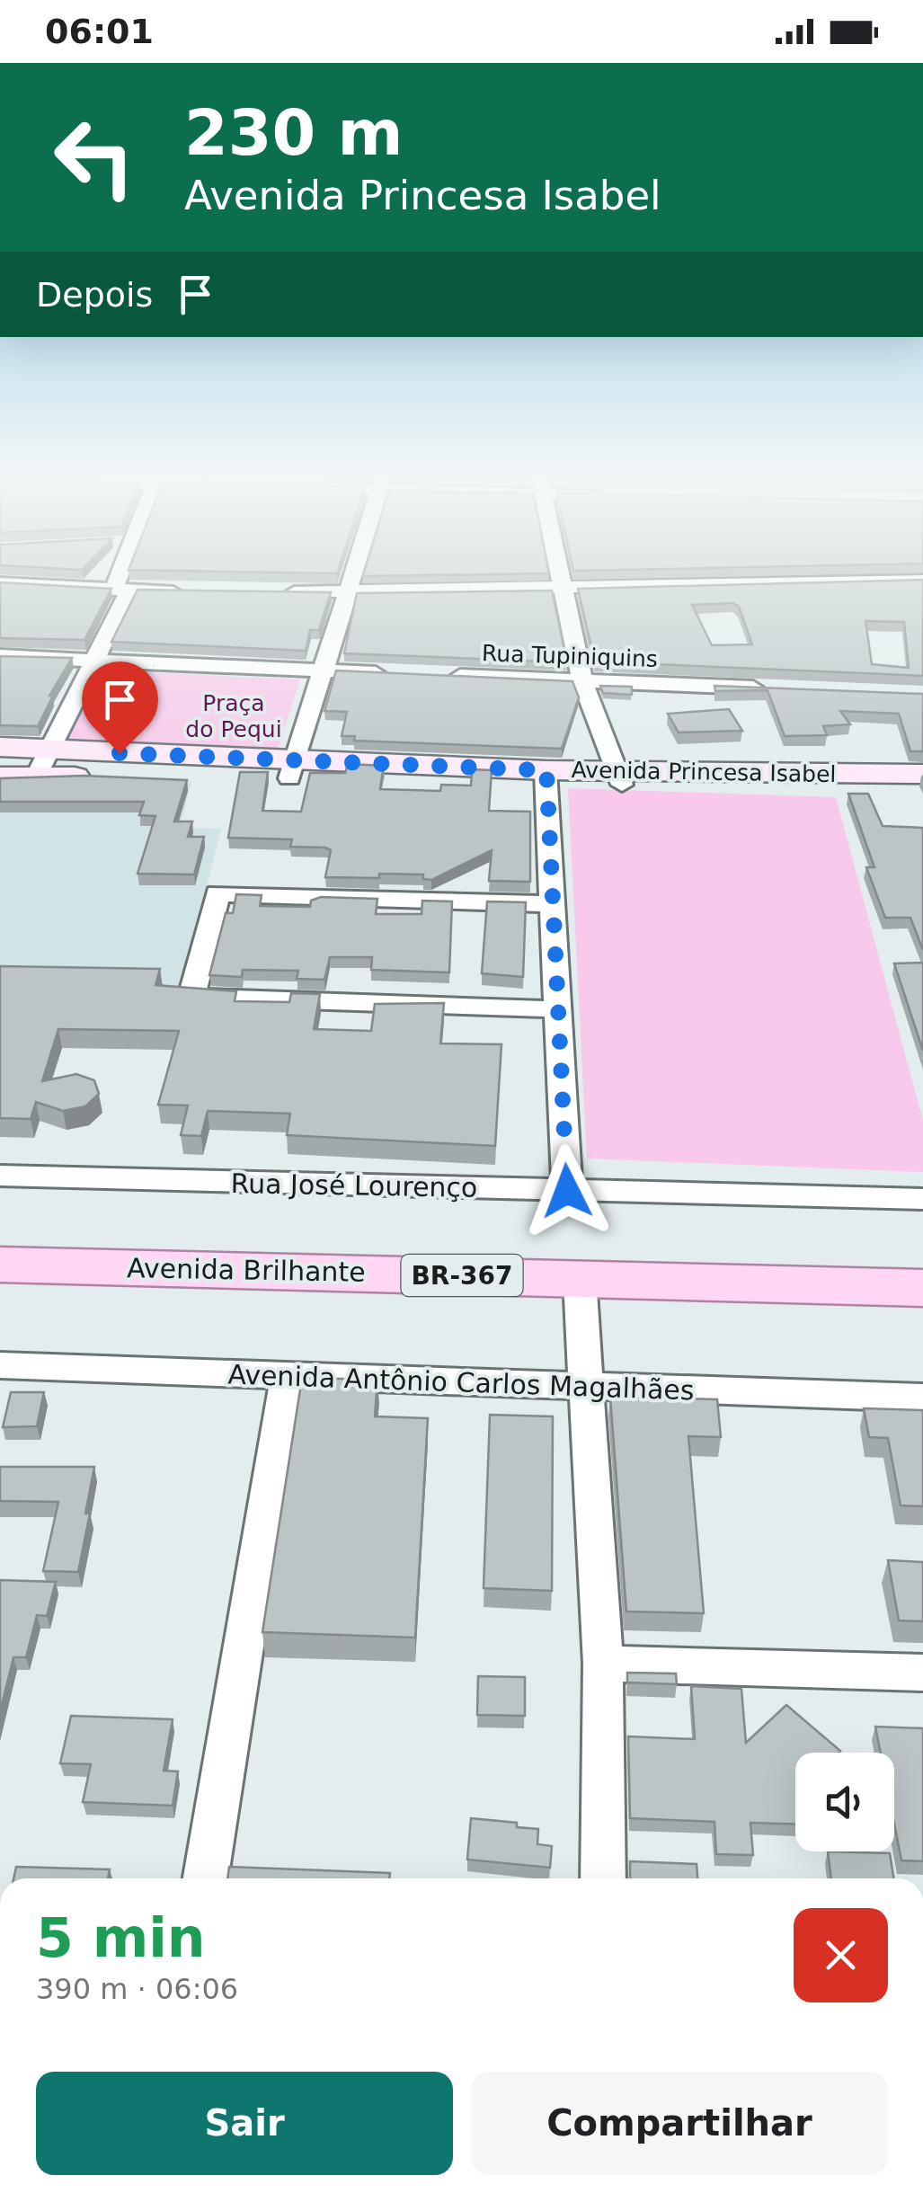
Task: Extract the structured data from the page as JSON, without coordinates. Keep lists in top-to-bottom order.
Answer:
{
  "streets": {
    "main road": ["Avenida Princesa Isabel", "Avenida Brilhante", "BR-367"],
    "street": ["Rua Tupiniquins", "Rua José Lourenço", "Avenida Antônio Carlos Magalhães"]
  },
  "parks": ["Praça do Pequi"],
  "page": {
    "status": "06:01",
    "turn": ["230 m", "Avenida Princesa Isabel"],
    "then": "Depois",
    "heading": ["5 min", "390 m · 06:06"],
    "buttons": ["Sair", "Compartilhar"]
  }
}
